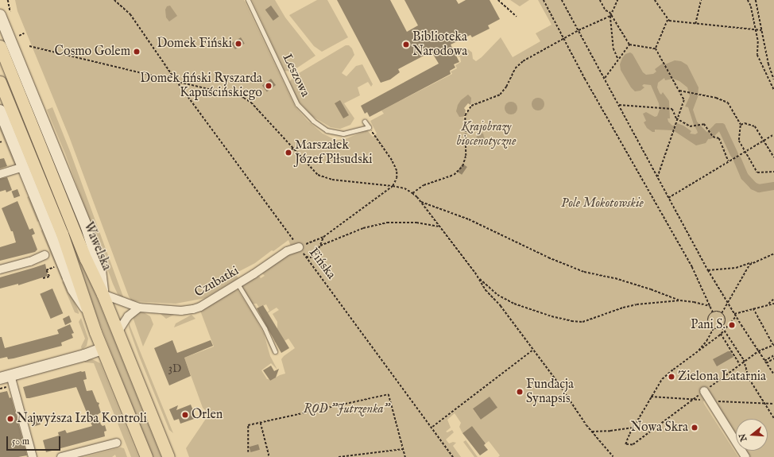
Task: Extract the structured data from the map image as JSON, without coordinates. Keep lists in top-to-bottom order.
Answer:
{
  "streets": {
    "main road": ["Wawelska"],
    "street": ["Czubatki"],
    "lane": ["Leszowa"],
    "path": ["Fińska"]
  },
  "crossings": [
    ["Wawelska", "Czubatki"],
    ["Fińska", "Czubatki"]
  ],
  "parks": ["Krajobrazy biocenotyczne", "Pole Mokotowskie", "ROD \"Jutrzenka\""],
  "places": [
    "Domek Fiński",
    "Biblioteka Narodowa",
    "Cosmo Golem",
    "Domek fiński Ryszarda Kapuścińskiego",
    "Marszałek Józef Piłsudski",
    "Pani S.",
    "Zielona Latarnia",
    "Fundacja Synapsis",
    "Orlen",
    "Najwyższa Izba Kontroli",
    "Nowa Skra"
  ],
  "house_numbers": ["3D"],
  "scale_bar": "50 m",
  "north": "left"
}
